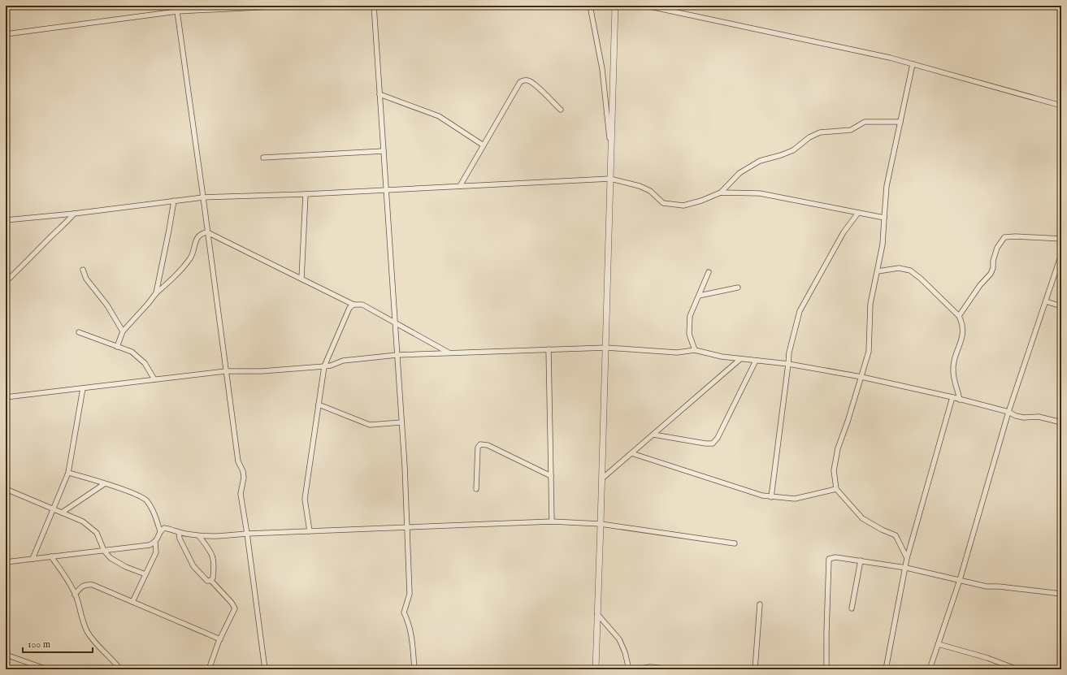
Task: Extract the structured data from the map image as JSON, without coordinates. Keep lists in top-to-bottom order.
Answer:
{
  "scale_bar": "100 m"
}
